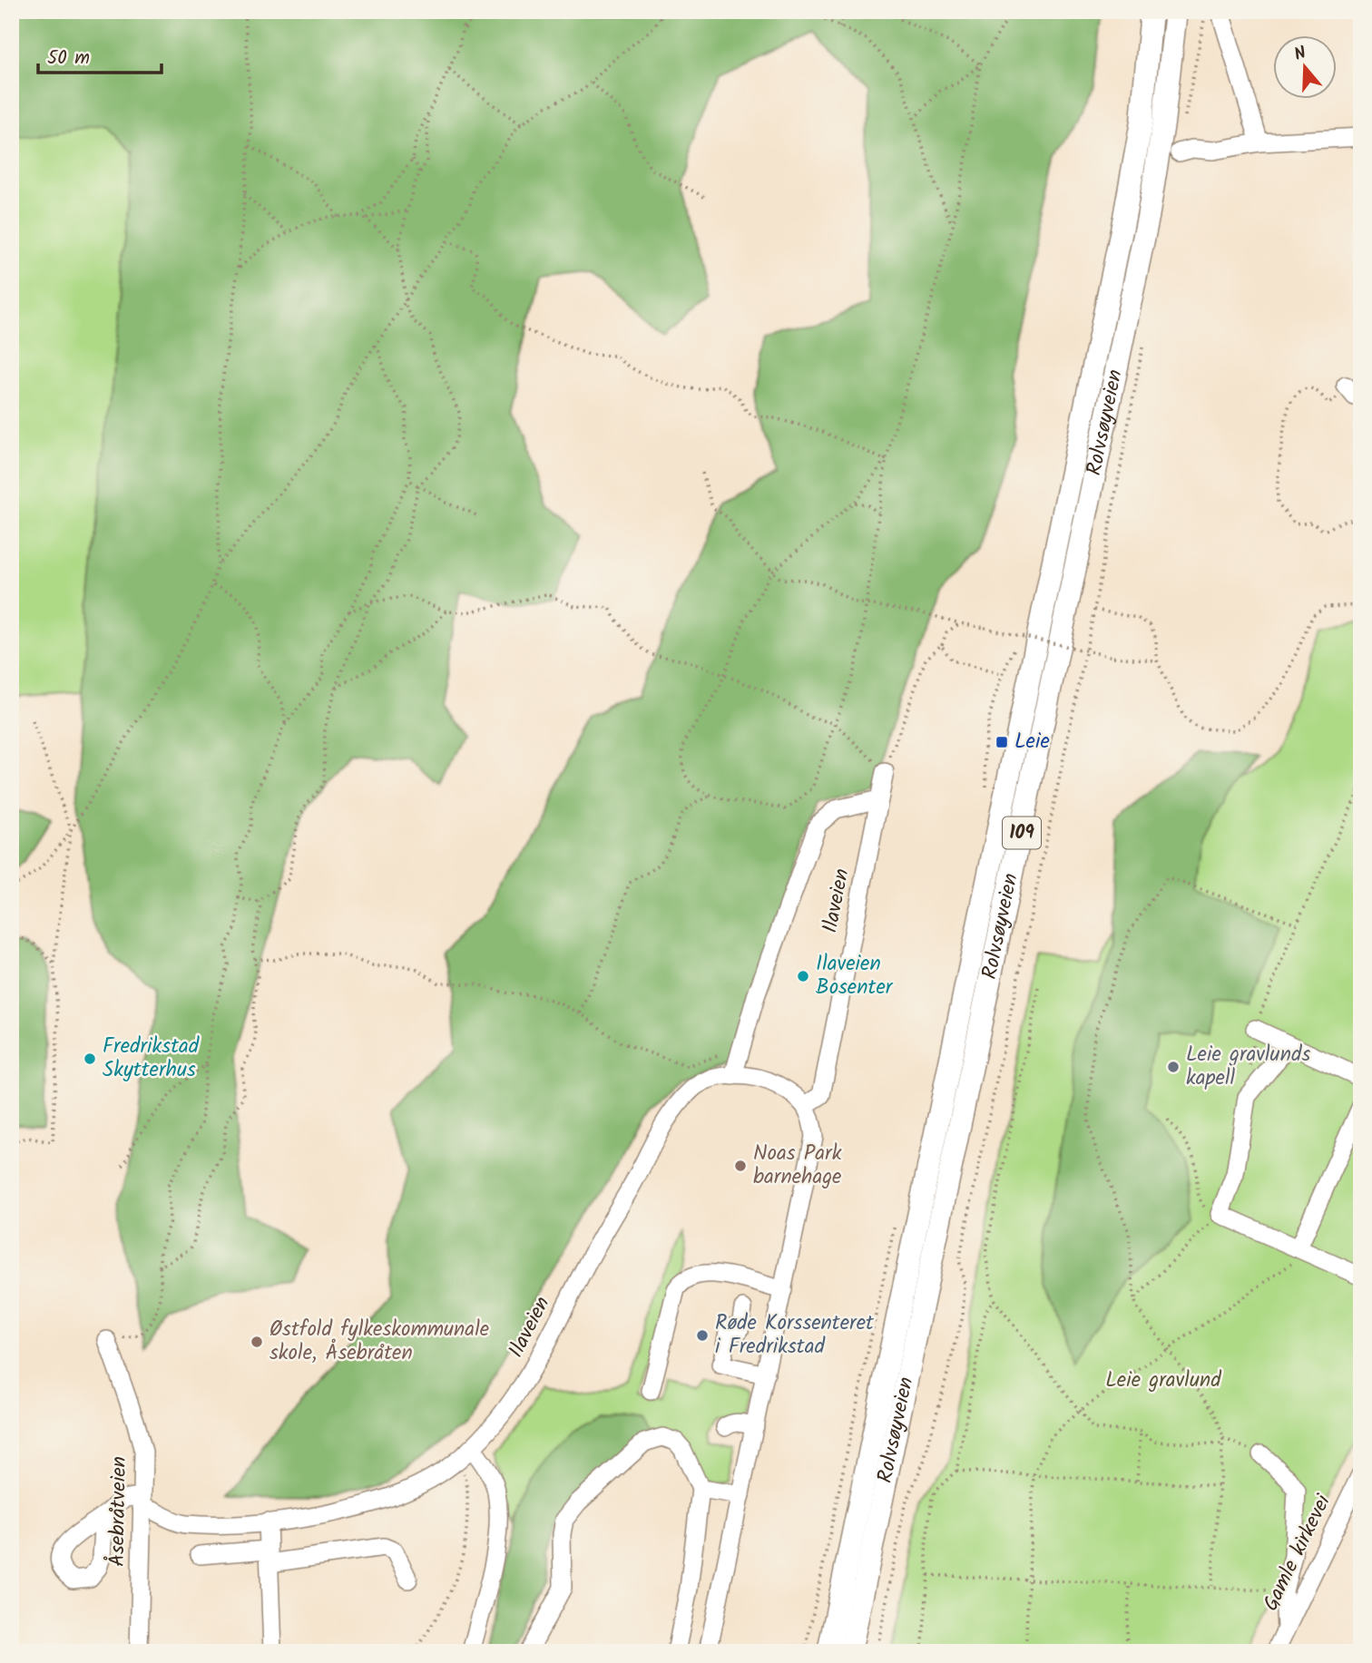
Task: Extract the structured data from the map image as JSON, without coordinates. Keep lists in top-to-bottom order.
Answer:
{
  "streets": {
    "main road": ["Rolvsøyveien", "109"],
    "street": ["Ilaveien", "Åsebråtveien", "Gamle kirkevei"]
  },
  "crossings": [
    ["Ilaveien", "Åsebråtveien"]
  ],
  "parks": ["Leie gravlund"],
  "places": {
    "transit": ["Leie"],
    "other": [
      "Ilaveien Bosenter",
      "Fredrikstad Skytterhus",
      "Leie gravlunds kapell",
      "Noas Park barnehage",
      "Røde Korssenteret i Fredrikstad",
      "Østfold fylkeskommunale skole, Åsebråten"
    ]
  },
  "scale_bar": "50 m",
  "north": "top"
}
